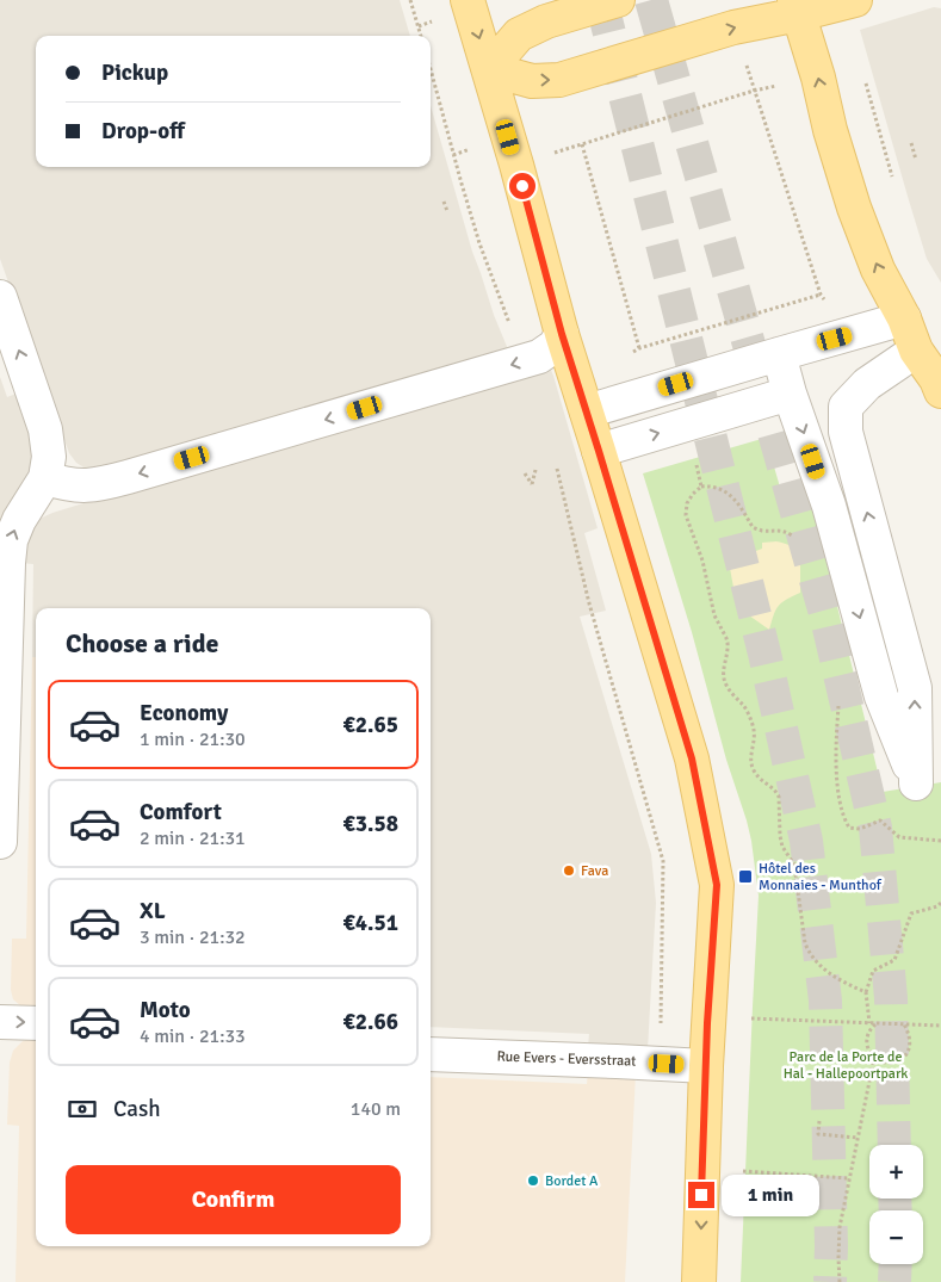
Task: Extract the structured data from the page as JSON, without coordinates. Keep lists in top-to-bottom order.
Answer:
{
  "streets": {
    "street": ["Rue Evers - Eversstraat"]
  },
  "parks": ["Parc de la Porte de Hal - Hallepoortpark"],
  "places": {
    "other": ["Fava", "Bordet A"],
    "transit": ["Hôtel des Monnaies - Munthof"]
  },
  "page": {
    "banner": ["Pickup", "Drop-off"],
    "heading": "Choose a ride",
    "list": [
      {
        "name": "Economy",
        "note": "1 min · 21:30",
        "value": "€2.65"
      },
      {
        "name": "Comfort",
        "note": "2 min · 21:31",
        "value": "€3.58"
      },
      {
        "name": "XL",
        "note": "3 min · 21:32",
        "value": "€4.51"
      },
      {
        "name": "Moto",
        "note": "4 min · 21:33",
        "value": "€2.66"
      }
    ],
    "pay": ["Cash", "140 m"],
    "map_buttons": ["+", "−"],
    "buttons": "Confirm",
    "bubble": "1 min"
  }
}
